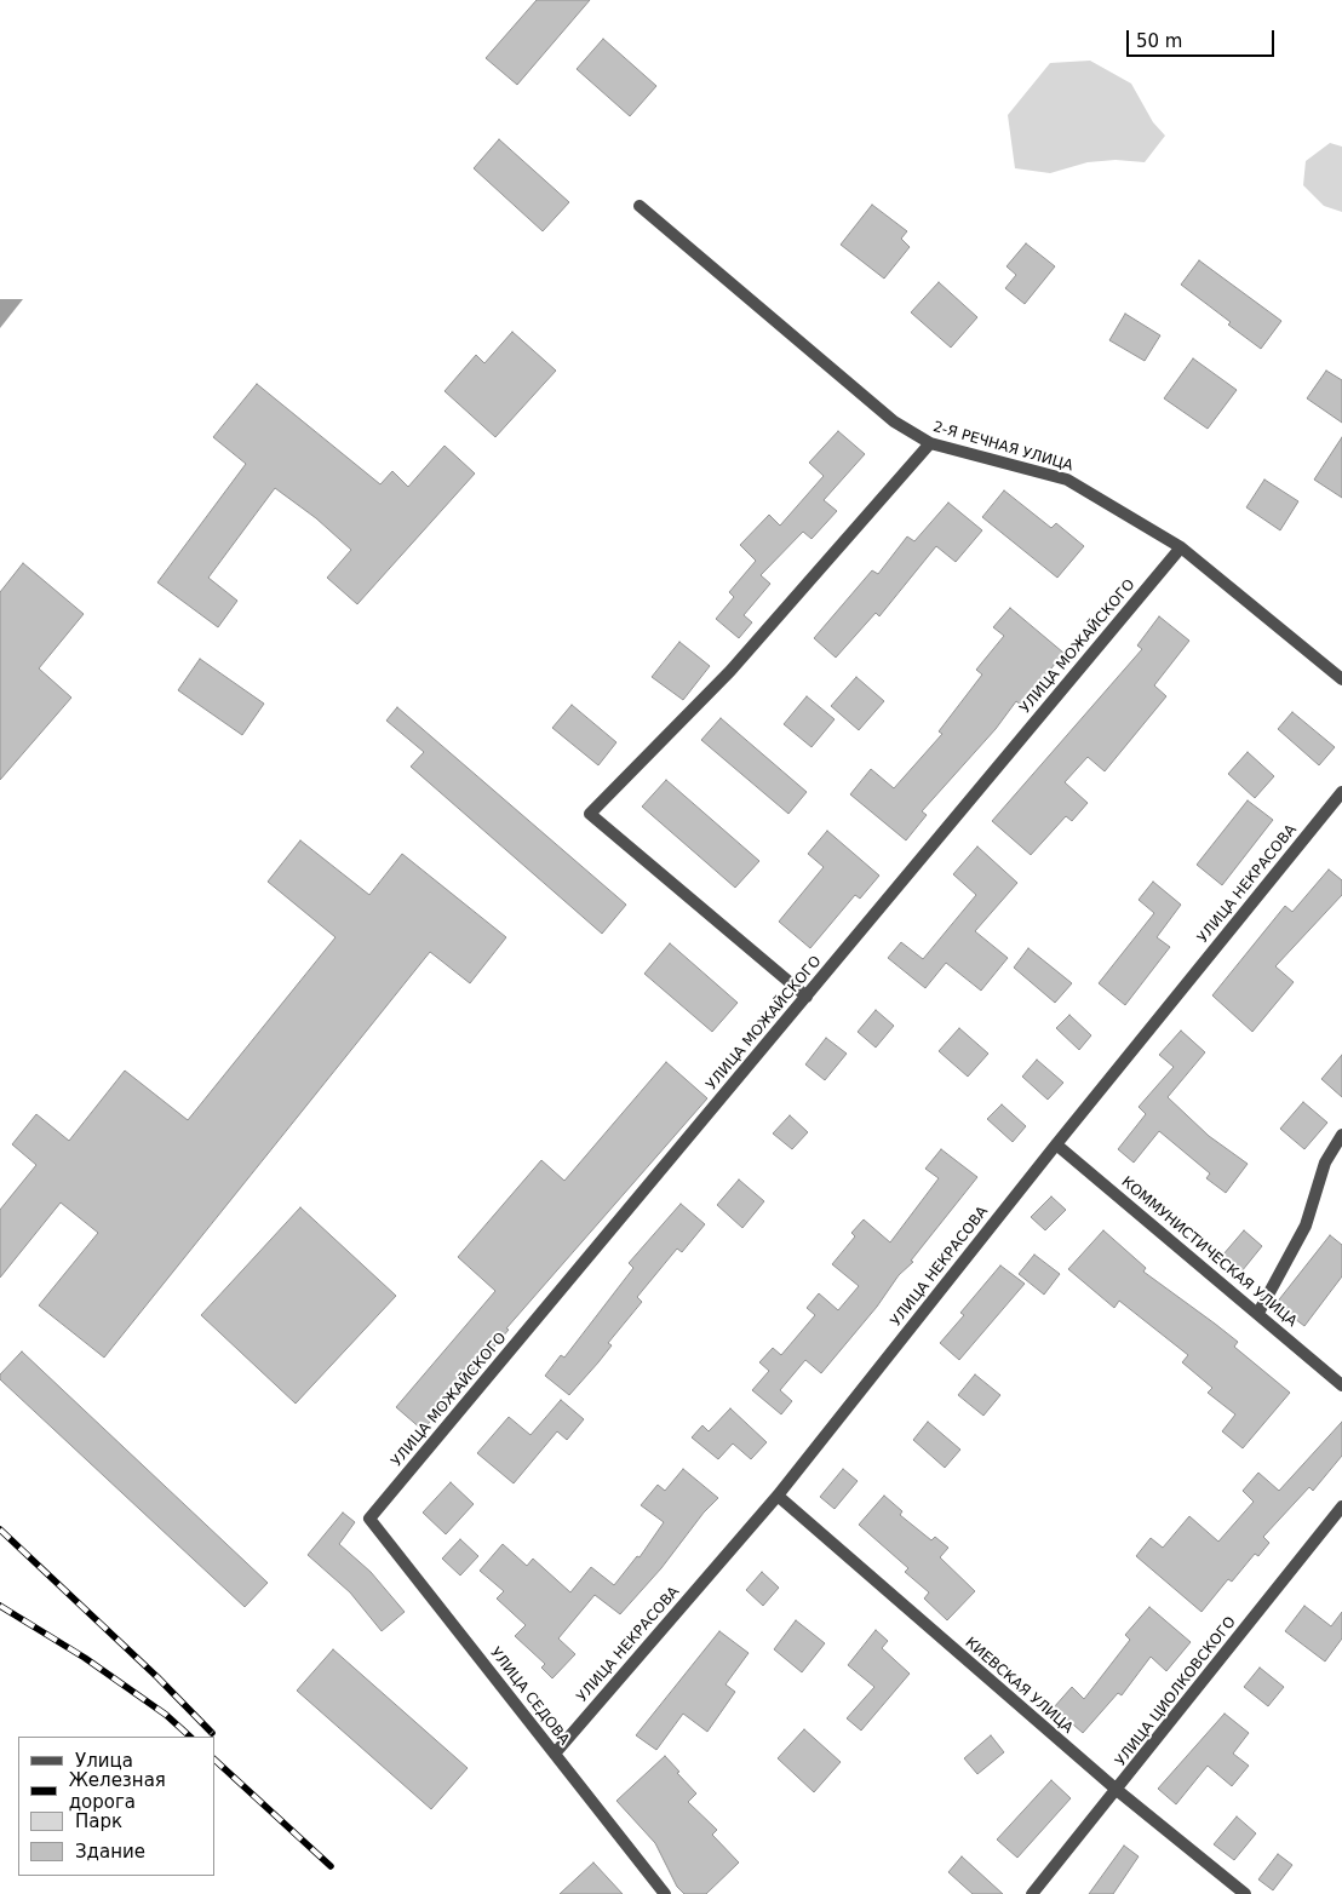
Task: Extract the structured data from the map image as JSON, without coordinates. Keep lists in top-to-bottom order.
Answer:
{
  "streets": {
    "street": [
      "2-Я РЕЧНАЯ УЛИЦА",
      "УЛИЦА МОЖАЙСКОГО",
      "УЛИЦА НЕКРАСОВА",
      "КОММУНИСТИЧЕСКАЯ УЛИЦА",
      "КИЕВСКАЯ УЛИЦА",
      "УЛИЦА ЦИОЛКОВСКОГО",
      "УЛИЦА СЕДОВА"
    ]
  },
  "crossings": [
    ["2-Я РЕЧНАЯ УЛИЦА", "УЛИЦА МОЖАЙСКОГО"],
    ["УЛИЦА МОЖАЙСКОГО", "УЛИЦА СЕДОВА"],
    ["УЛИЦА НЕКРАСОВА", "КОММУНИСТИЧЕСКАЯ УЛИЦА"],
    ["УЛИЦА НЕКРАСОВА", "КИЕВСКАЯ УЛИЦА"],
    ["УЛИЦА НЕКРАСОВА", "УЛИЦА СЕДОВА"],
    ["КИЕВСКАЯ УЛИЦА", "УЛИЦА ЦИОЛКОВСКОГО"]
  ],
  "legend": [
    "Улица",
    "Железная дорога",
    "Парк",
    "Здание"
  ],
  "scale_bar": "50 m"
}
